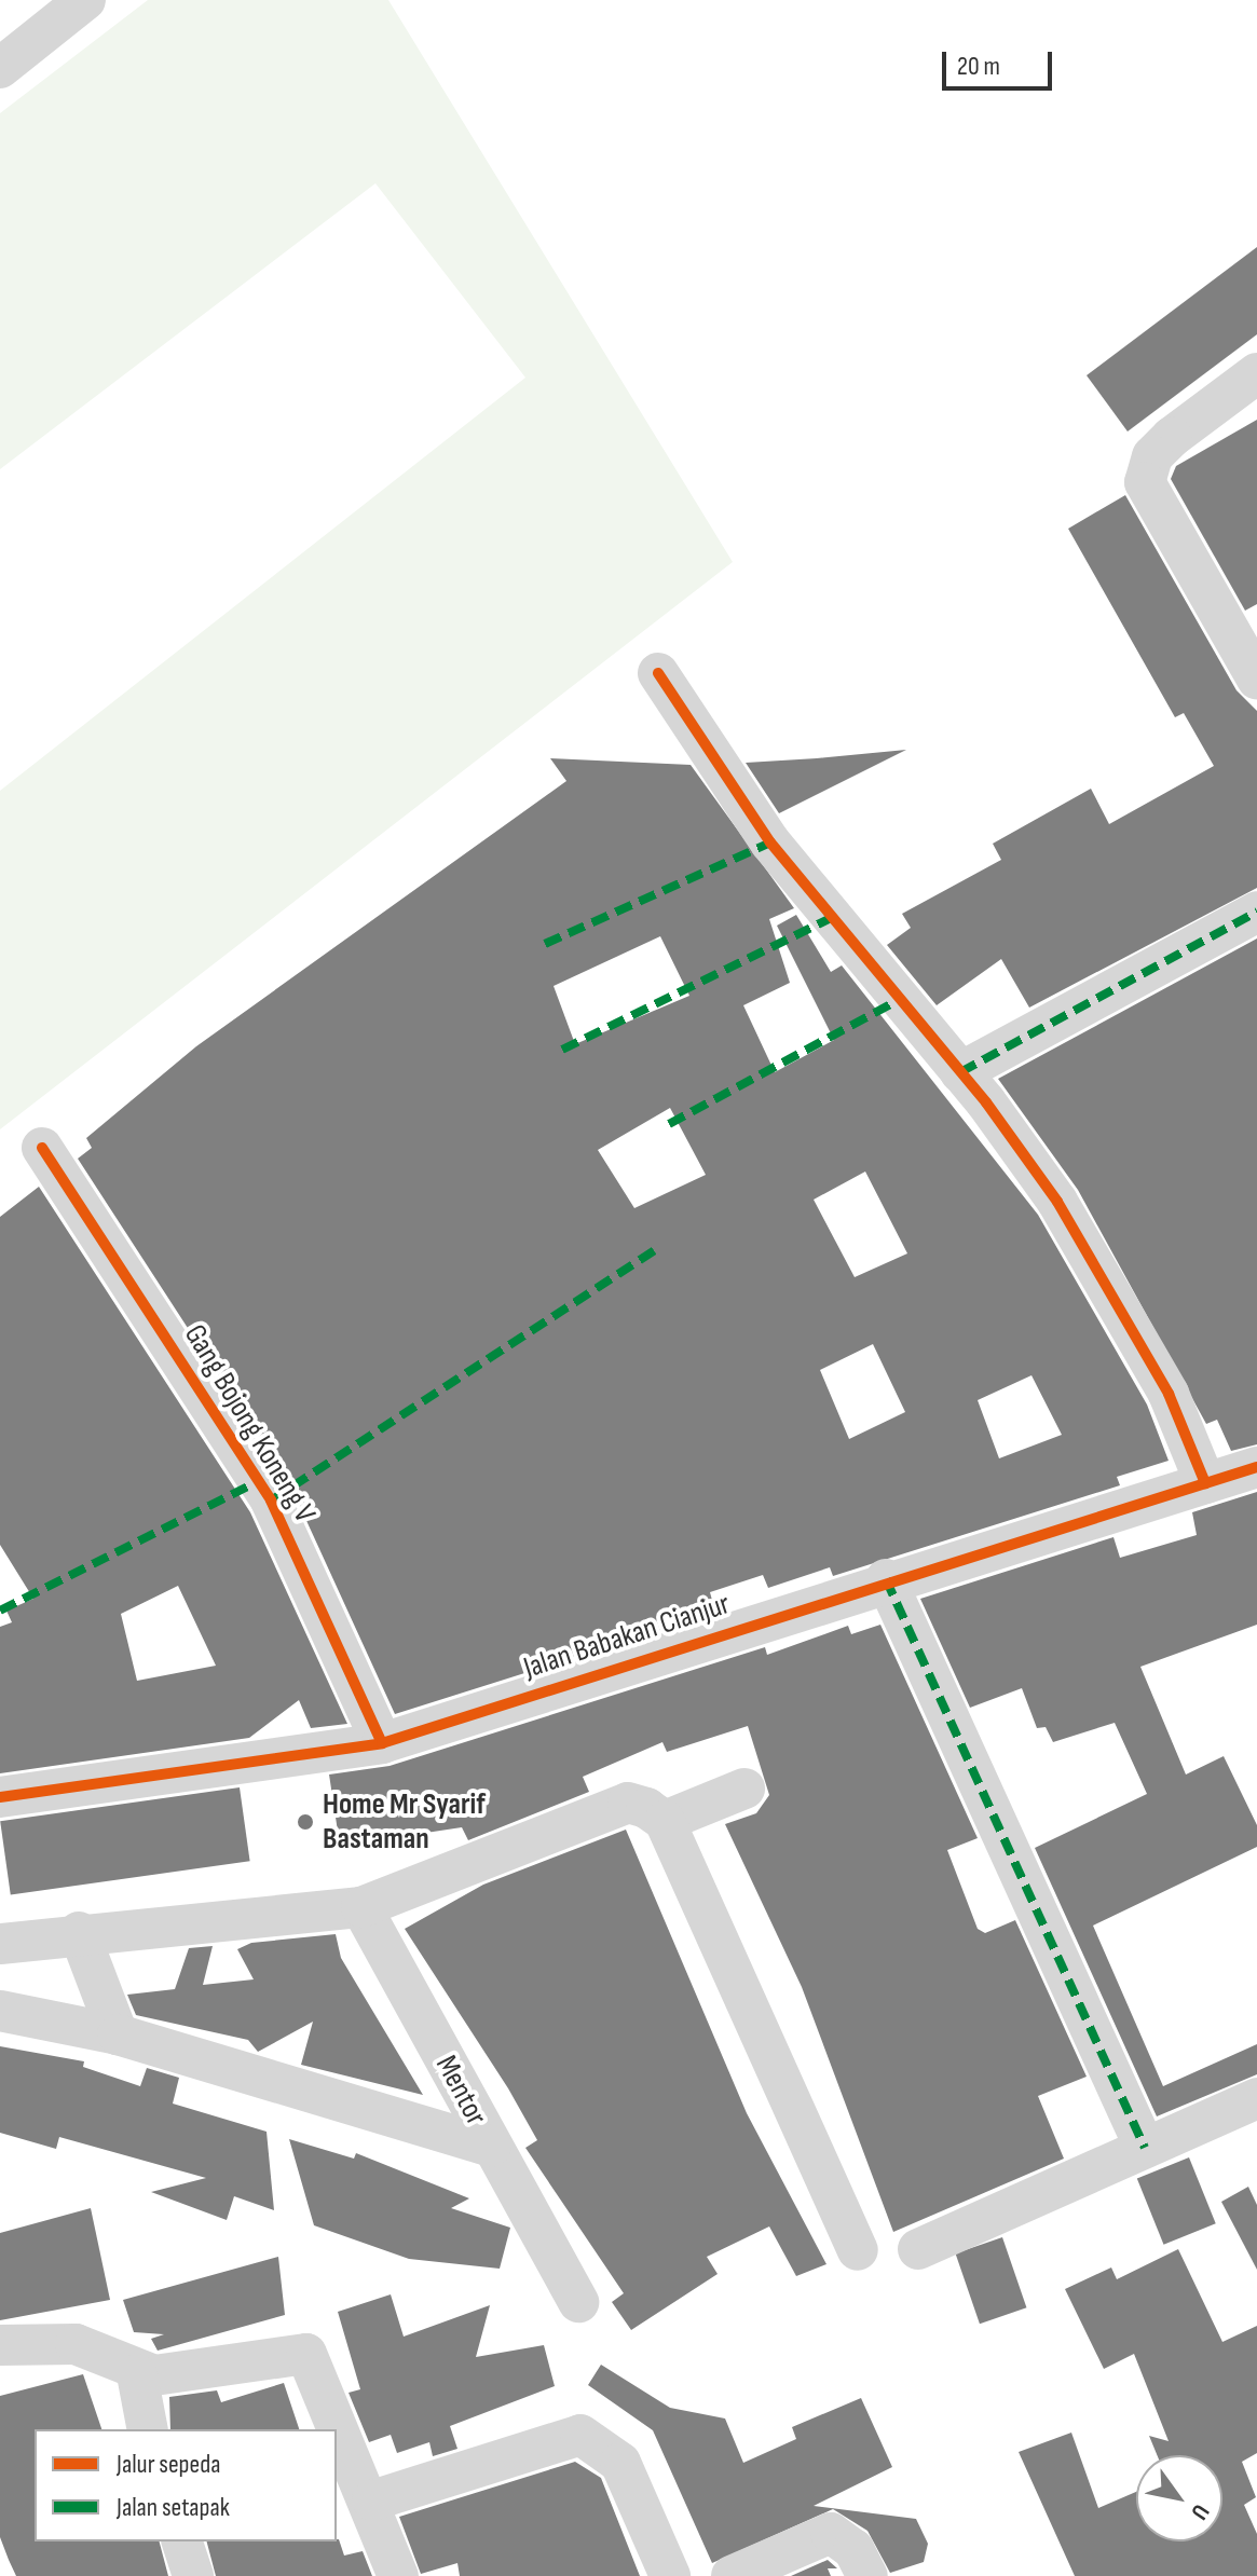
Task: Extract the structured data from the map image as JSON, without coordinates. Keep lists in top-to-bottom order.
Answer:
{
  "streets": {
    "street": ["Gang Bojong Koneng V", "Jalan Babakan Cianjur", "Mentor"]
  },
  "crossings": [
    ["Gang Bojong Koneng V", "Jalan Babakan Cianjur"]
  ],
  "places": ["Home Mr Syarif Bastaman"],
  "legend": ["Jalur sepeda", "Jalan setapak"],
  "scale_bar": "20 m",
  "north": "bottom right"
}
